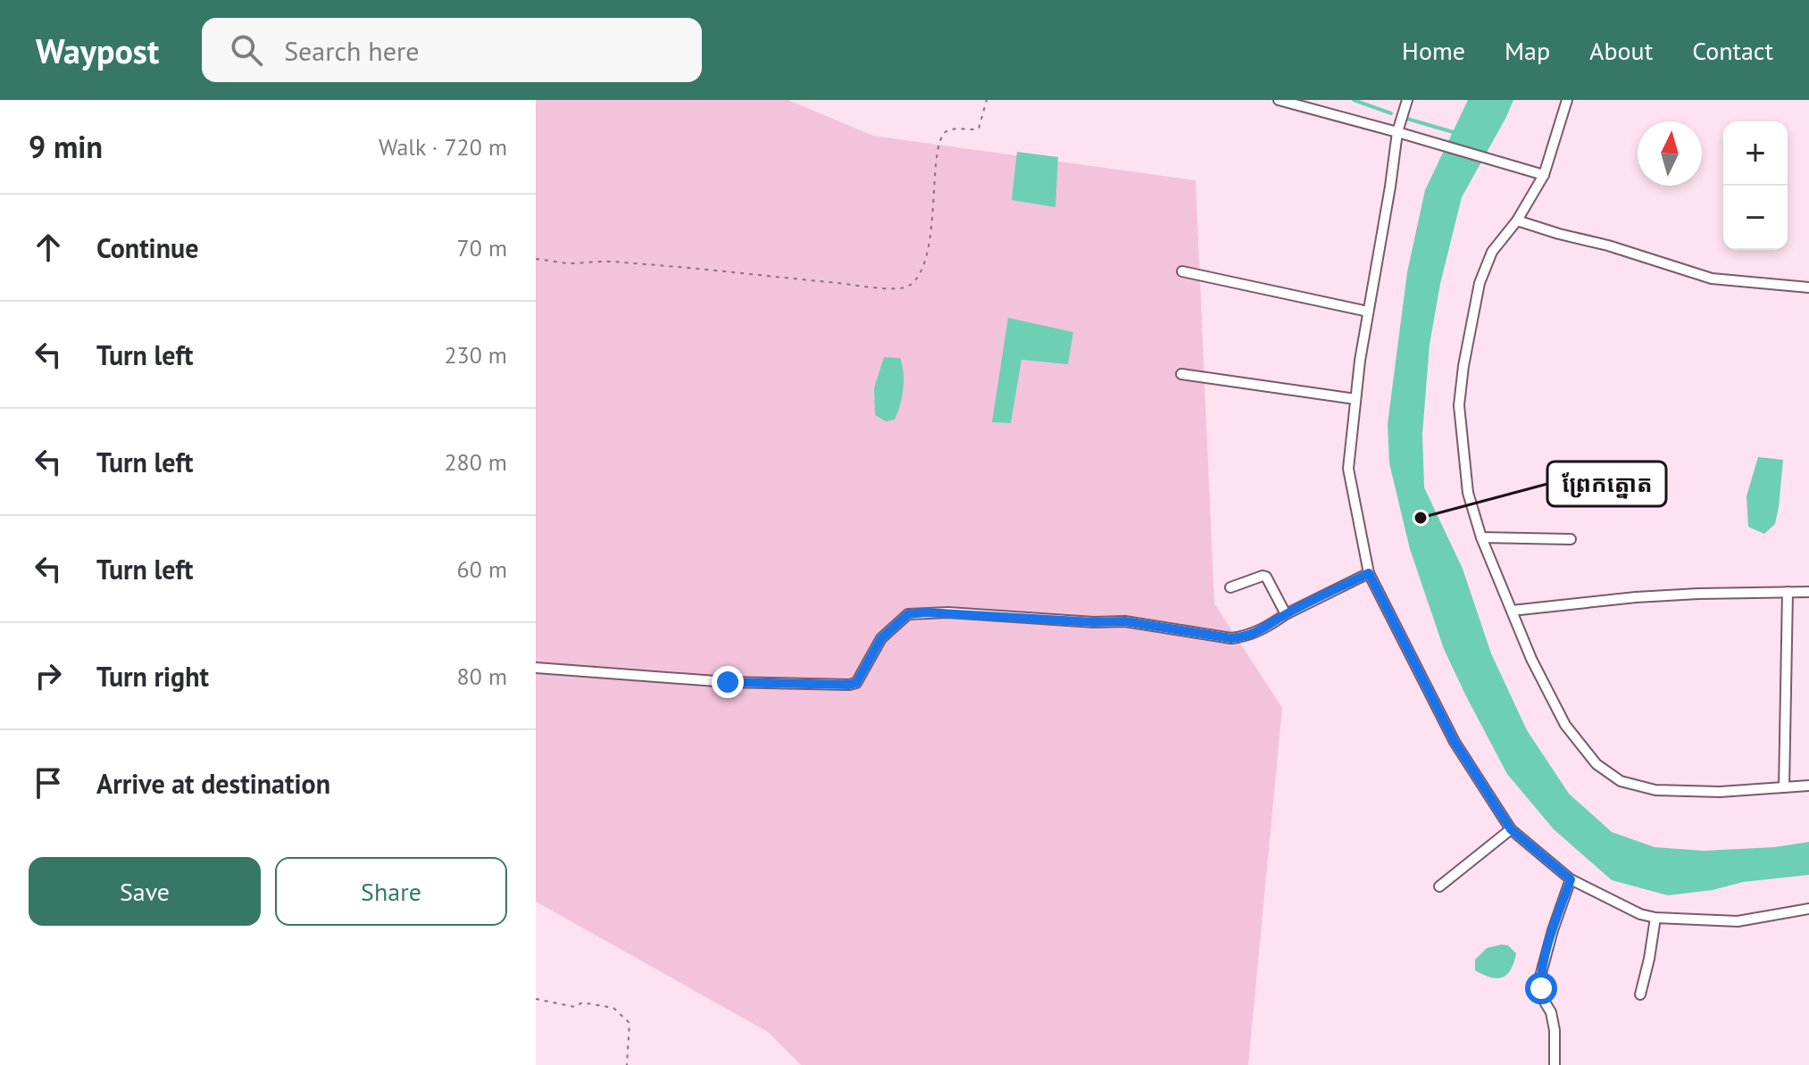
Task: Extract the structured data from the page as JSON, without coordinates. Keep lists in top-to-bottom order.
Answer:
{
  "places": ["ព្រែកត្នោត"],
  "north": "top",
  "page": {
    "header": "Waypost",
    "search": "Search here",
    "nav": [
      "Home",
      "Map",
      "About",
      "Contact"
    ],
    "heading": ["9 min", "Walk · 720 m"],
    "map_buttons": ["+", "−"],
    "list": [
      ["Continue", "70 m"],
      ["Turn left", "230 m"],
      ["Turn left", "280 m"],
      ["Turn left", "60 m"],
      ["Turn right", "80 m"],
      "Arrive at destination"
    ],
    "buttons": ["Save", "Share"]
  }
}
